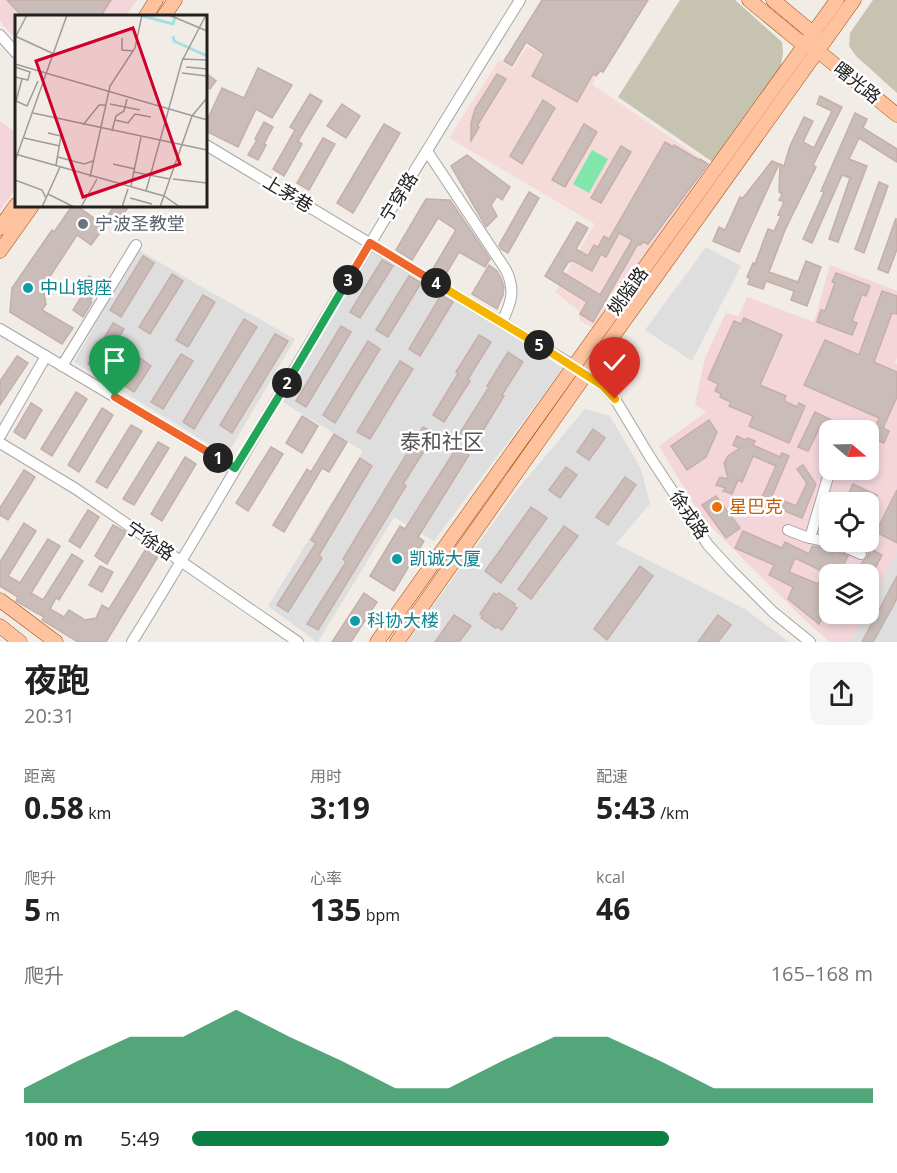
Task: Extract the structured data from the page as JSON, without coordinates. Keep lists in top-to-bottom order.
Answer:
{
  "streets": {
    "main road": ["曙光路", "姚隘路"],
    "street": [
      "上茅巷",
      "宁穿路",
      "徐戎路",
      "宁徐路"
    ]
  },
  "crossings": [
    ["曙光路", "姚隘路"],
    ["上茅巷", "宁穿路"],
    ["上茅巷", "徐戎路"],
    ["宁穿路", "宁徐路"],
    ["姚隘路", "徐戎路"]
  ],
  "districts": ["泰和社区"],
  "places": [
    "宁波圣教堂",
    "中山银座",
    "星巴克",
    "凯诚大厦",
    "科协大楼"
  ],
  "north": "right",
  "page": {
    "pins": [
      "3",
      "4",
      "5",
      "2",
      "1"
    ],
    "heading": ["夜跑", "20:31"],
    "stats": [
      ["距离", "0.58 km"],
      ["用时", "3:19"],
      ["配速", "5:43 /km"],
      ["爬升", "5 m"],
      ["心率", "135 bpm"],
      ["kcal", "46"]
    ],
    "chart": ["爬升", "165–168 m"],
    "list": [
      {
        "name": "100 m",
        "note": "5:49"
      }
    ]
  }
}
